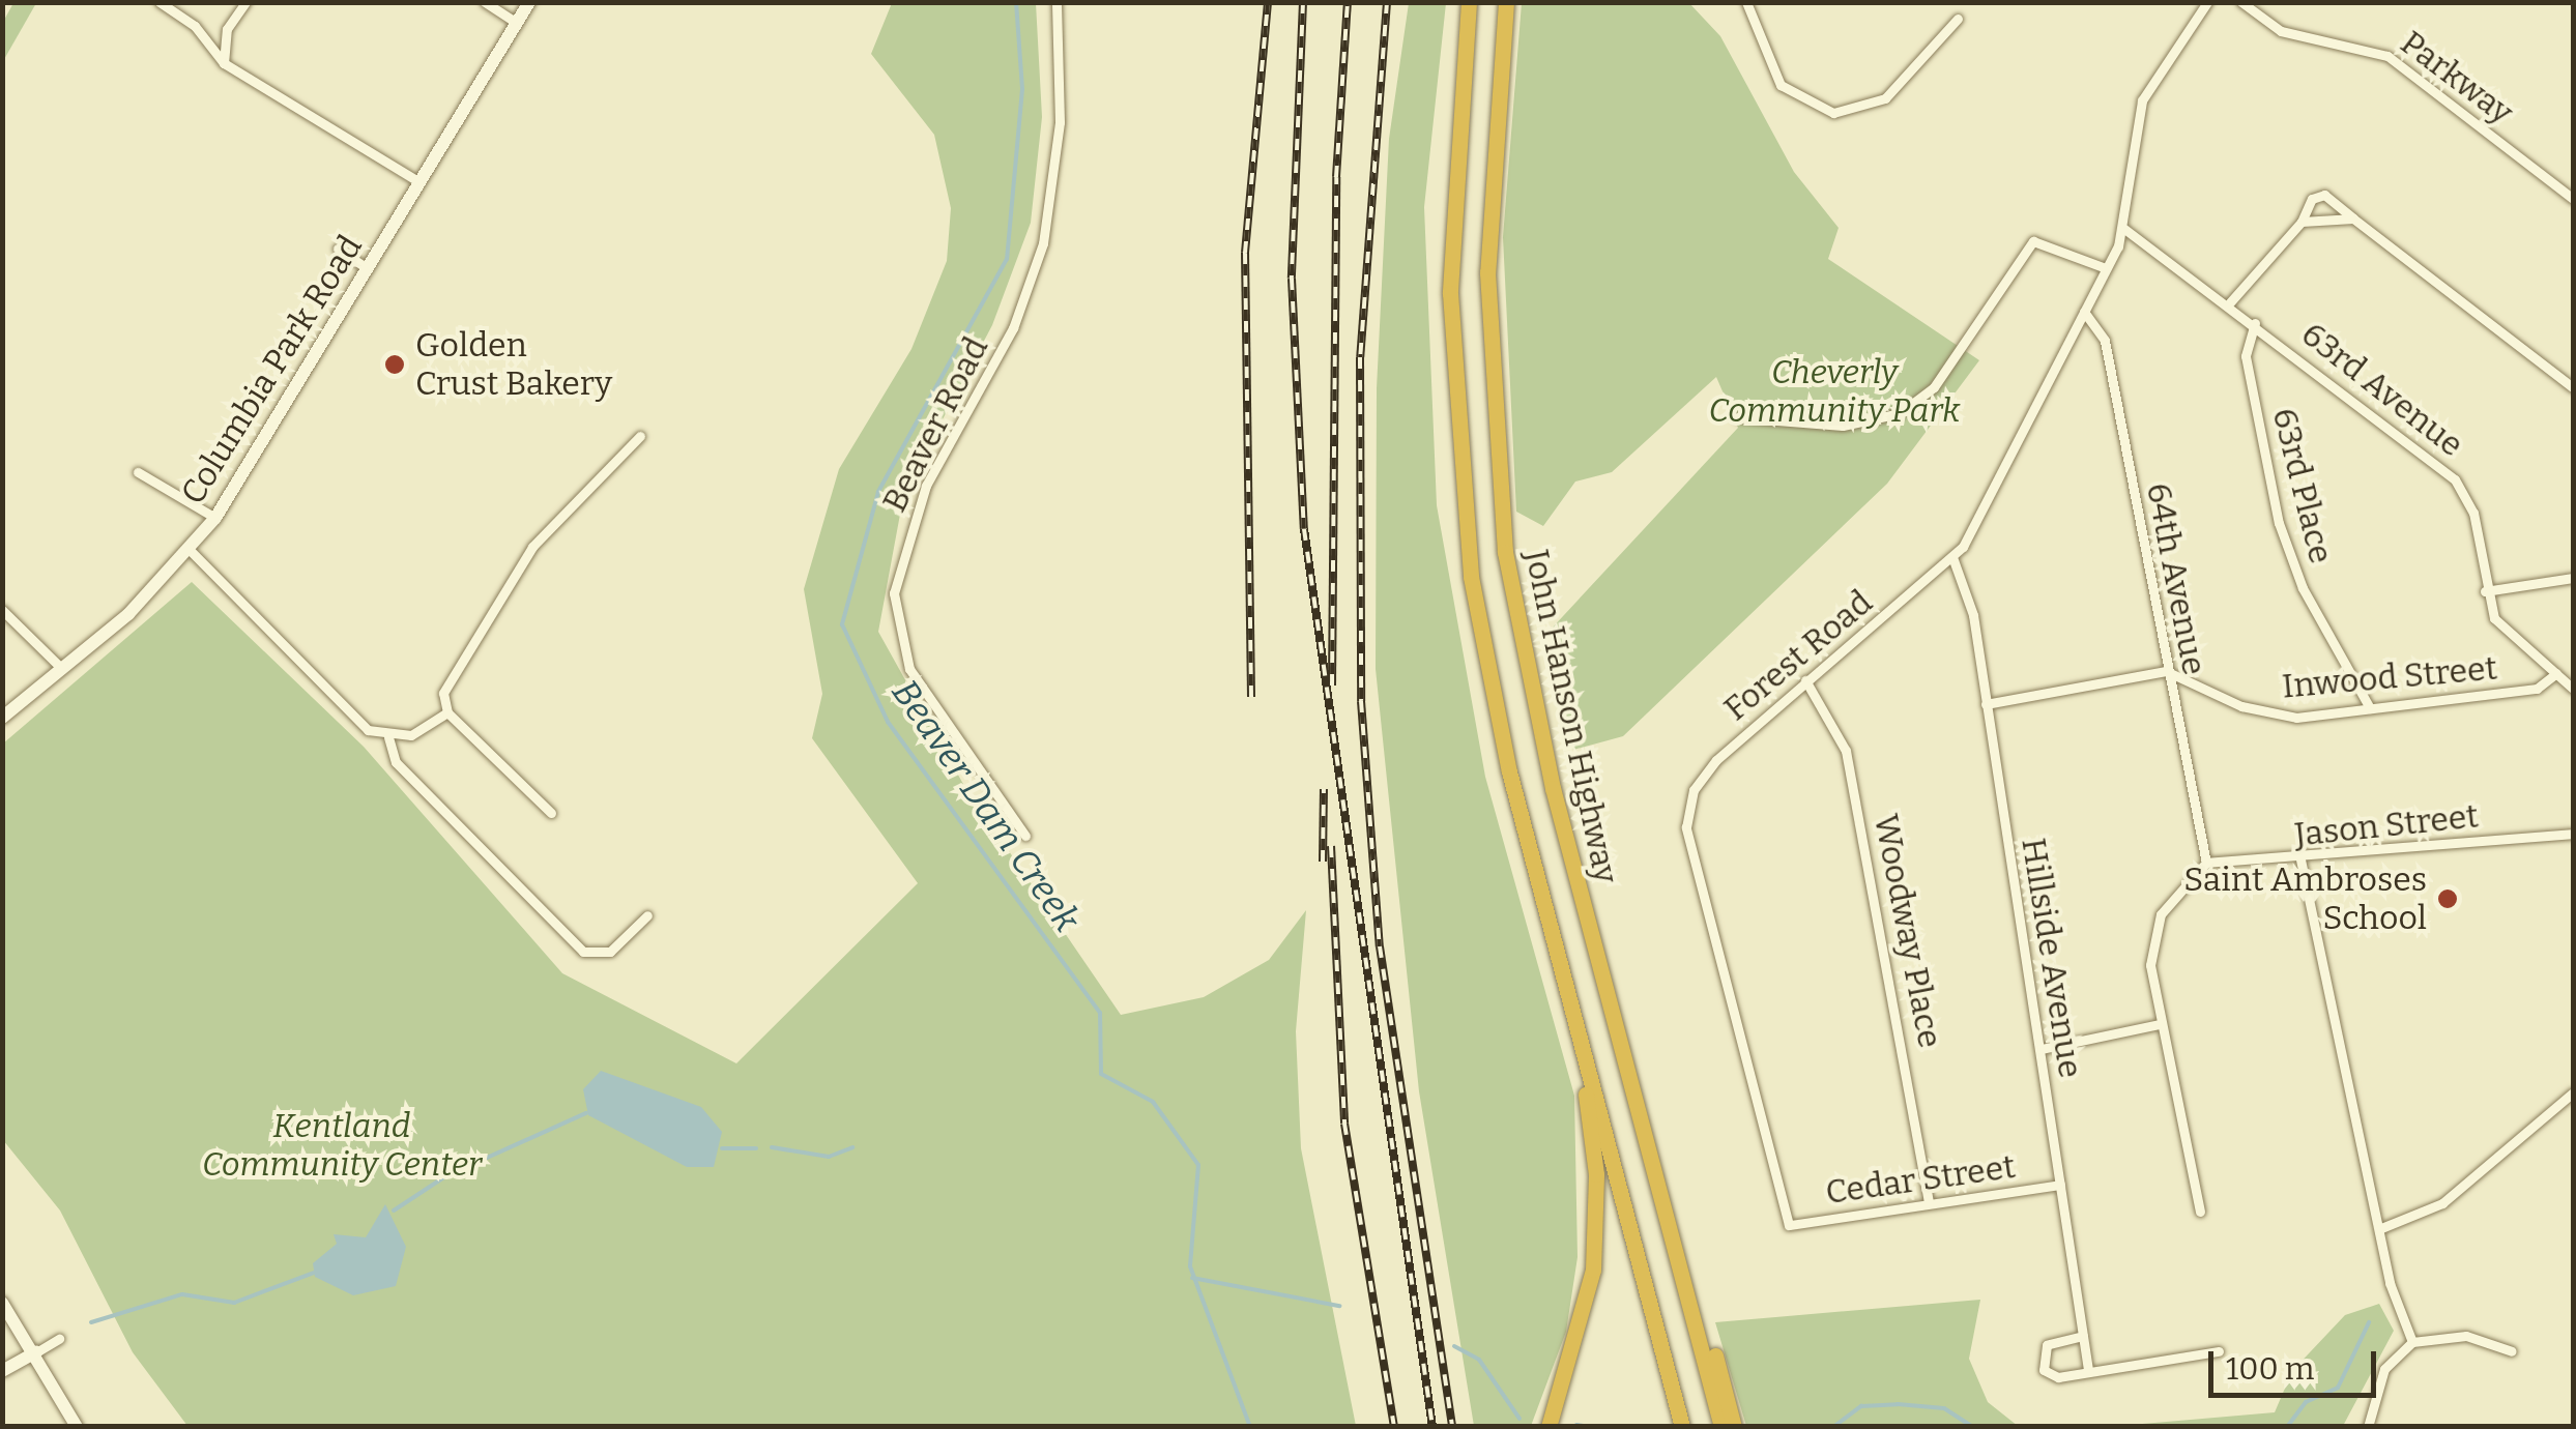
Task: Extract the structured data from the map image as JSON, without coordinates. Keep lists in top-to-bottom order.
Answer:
{
  "streets": {
    "highway": ["John Hanson Highway"],
    "street": [
      "Parkway",
      "Columbia Park Road",
      "63rd Avenue",
      "Beaver Road",
      "63rd Place",
      "64th Avenue",
      "Forest Road",
      "Inwood Street",
      "Jason Street",
      "Woodway Place",
      "Hillside Avenue",
      "Cedar Street"
    ]
  },
  "crossings": [
    ["63rd Avenue", "63rd Place"],
    ["63rd Avenue", "Forest Road"],
    ["63rd Avenue", "Inwood Street"],
    ["63rd Place", "Inwood Street"],
    ["64th Avenue", "Forest Road"],
    ["64th Avenue", "Inwood Street"],
    ["64th Avenue", "Jason Street"],
    ["Forest Road", "Woodway Place"],
    ["Forest Road", "Hillside Avenue"],
    ["Forest Road", "Cedar Street"],
    ["Woodway Place", "Cedar Street"],
    ["Hillside Avenue", "Cedar Street"]
  ],
  "water": ["Beaver Dam Creek"],
  "parks": ["Cheverly Community Park", "Kentland Community Center"],
  "places": ["Golden Crust Bakery", "Saint Ambroses School"],
  "scale_bar": "100 m"
}
